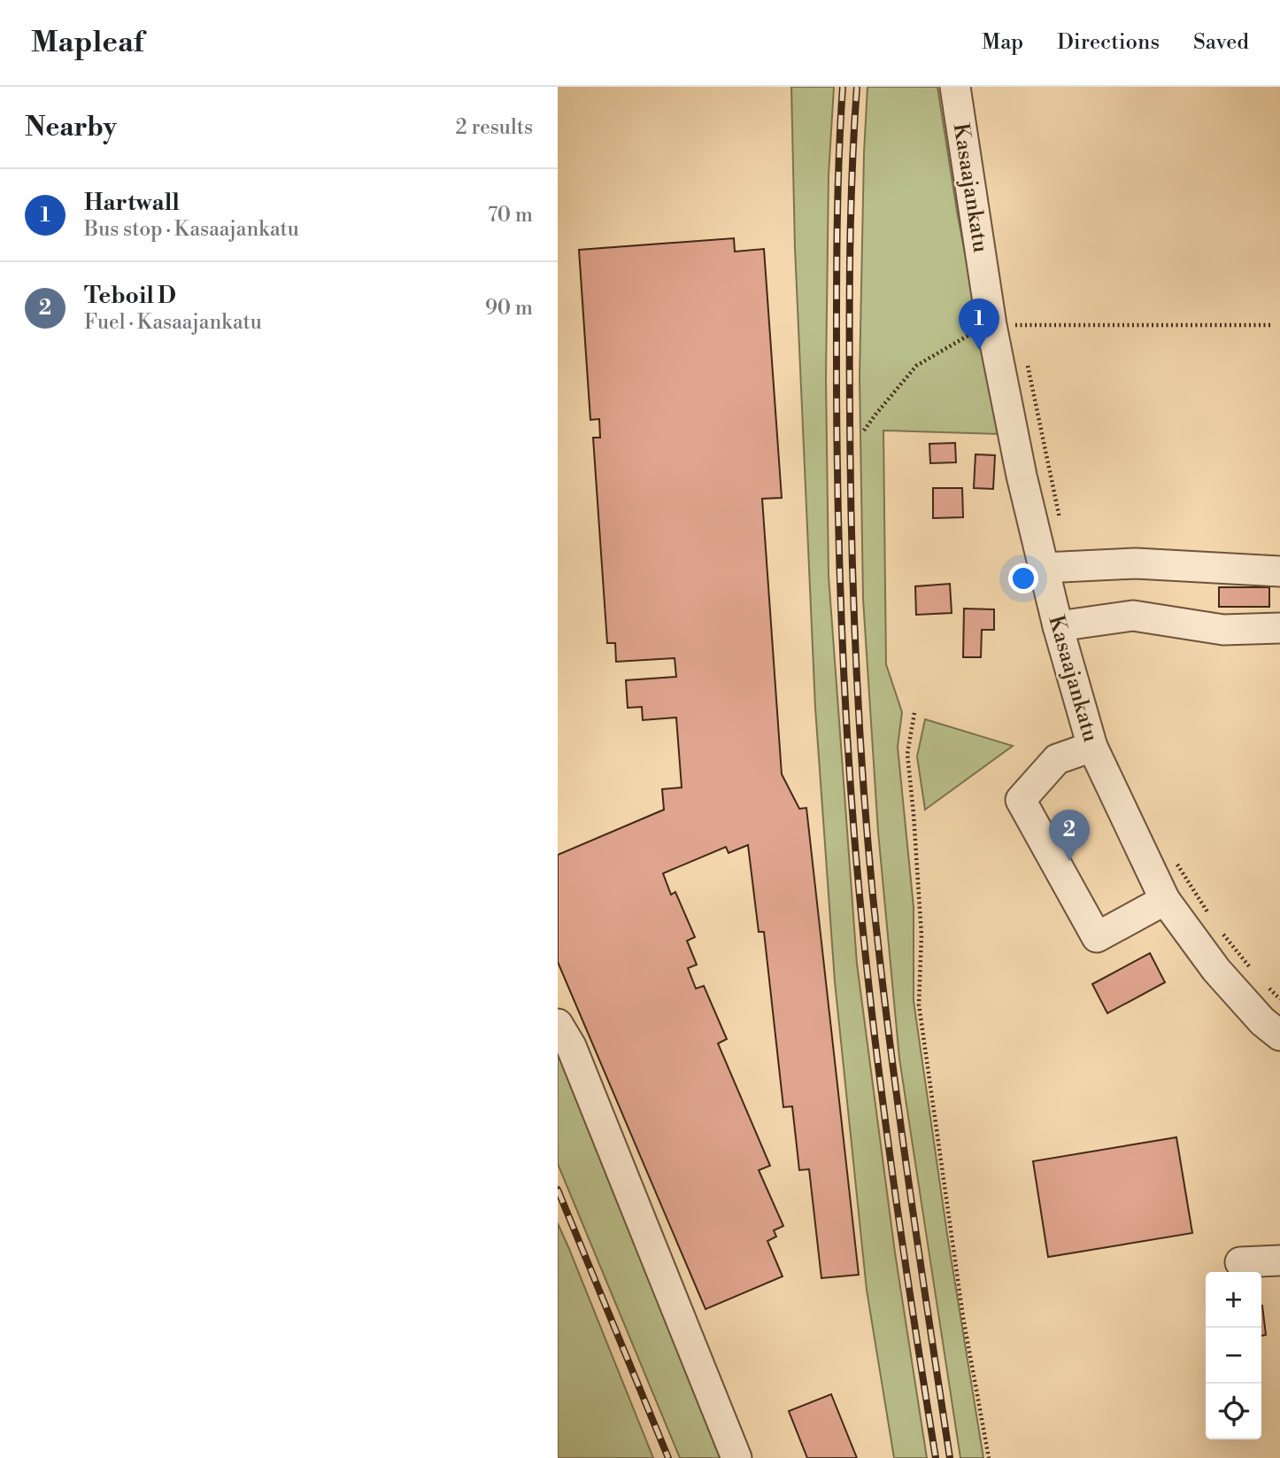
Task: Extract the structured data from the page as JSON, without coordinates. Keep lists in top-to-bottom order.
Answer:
{
  "streets": {
    "street": ["Kasaajankatu"]
  },
  "page": {
    "header": "Mapleaf",
    "nav": ["Map", "Directions", "Saved"],
    "heading": ["Nearby", "2 results"],
    "list": [
      {
        "mark": "1",
        "name": "Hartwall",
        "note": "Bus stop · Kasaajankatu",
        "value": "70 m"
      },
      {
        "mark": "2",
        "name": "Teboil D",
        "note": "Fuel · Kasaajankatu",
        "value": "90 m"
      }
    ],
    "pins": ["1", "2"],
    "map_buttons": ["+", "−"]
  }
}
